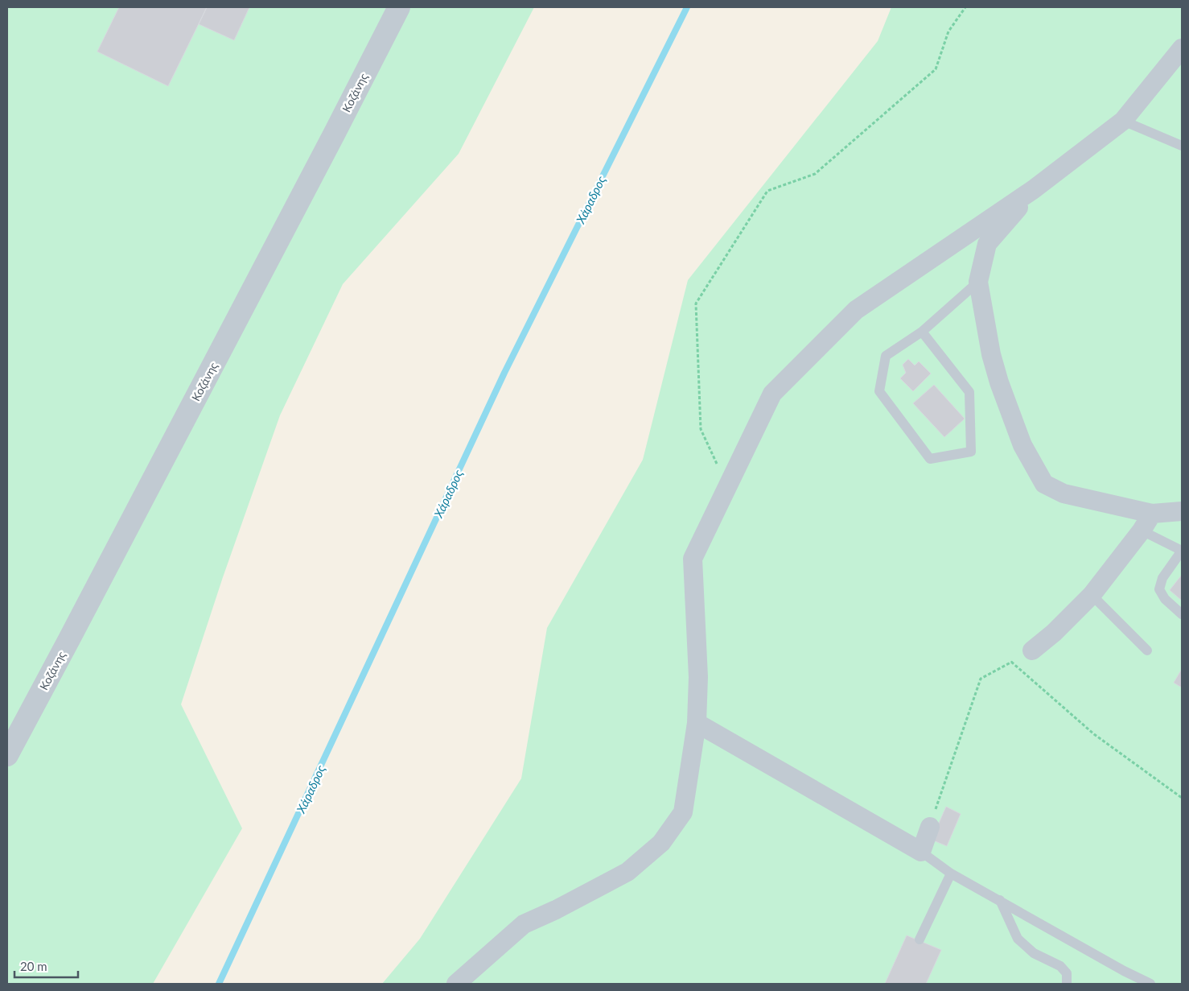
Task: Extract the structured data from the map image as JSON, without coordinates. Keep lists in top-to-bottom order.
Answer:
{
  "streets": {
    "street": ["Κοζάνης"]
  },
  "water": ["Χάραδρος"],
  "scale_bar": "20 m"
}
